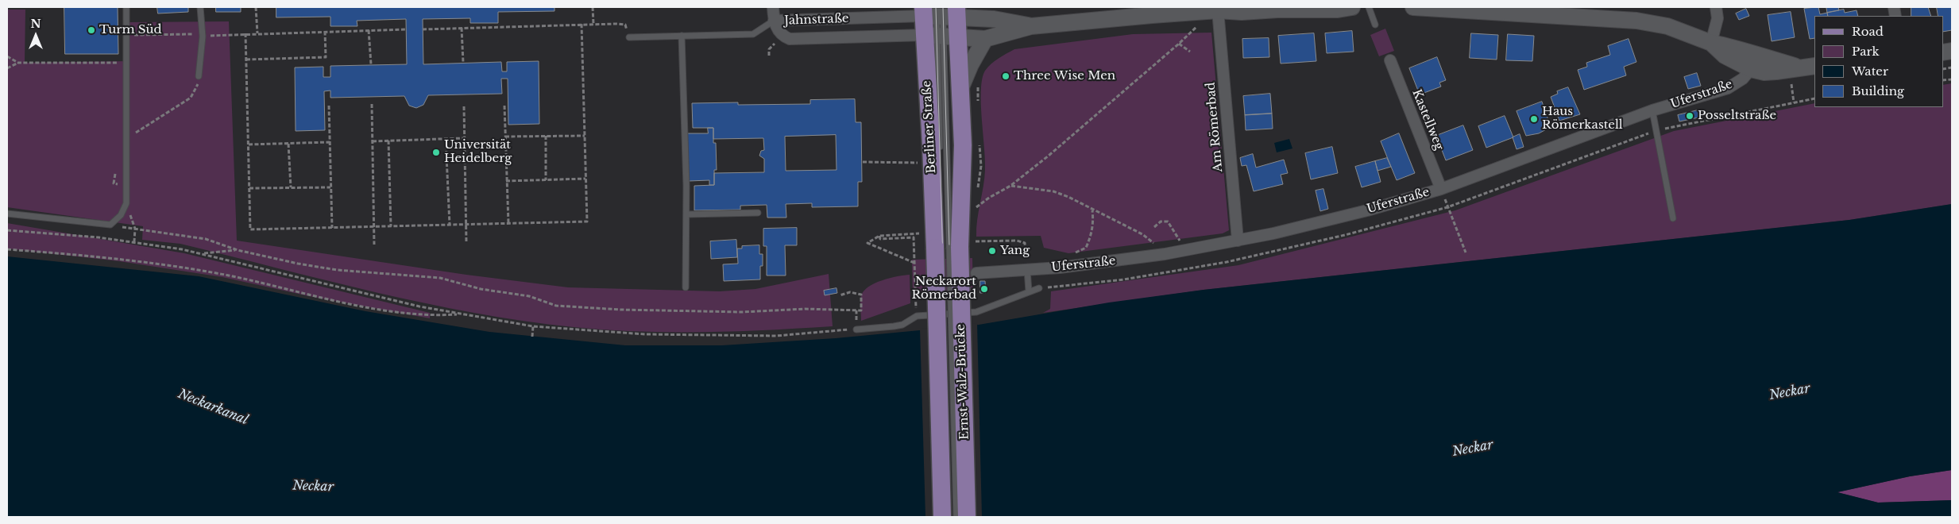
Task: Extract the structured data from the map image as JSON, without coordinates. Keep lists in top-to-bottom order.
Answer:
{
  "streets": {
    "main road": ["Berliner Straße", "Ernst-Walz-Brücke"],
    "street": [
      "Jahnstraße",
      "Uferstraße",
      "Kastellweg",
      "Am Römerbad"
    ]
  },
  "crossings": [
    ["Jahnstraße", "Berliner Straße"],
    ["Jahnstraße", "Am Römerbad"],
    ["Uferstraße", "Kastellweg"],
    ["Uferstraße", "Am Römerbad"],
    ["Berliner Straße", "Ernst-Walz-Brücke"]
  ],
  "water": ["Neckar", "Neckarkanal"],
  "places": [
    "Turm Süd",
    "Three Wise Men",
    "Posseltstraße",
    "Haus Römerkastell",
    "Universität Heidelberg",
    "Yang",
    "Neckarort Römerbad"
  ],
  "legend": [
    "Road",
    "Park",
    "Water",
    "Building"
  ],
  "north": "top"
}
